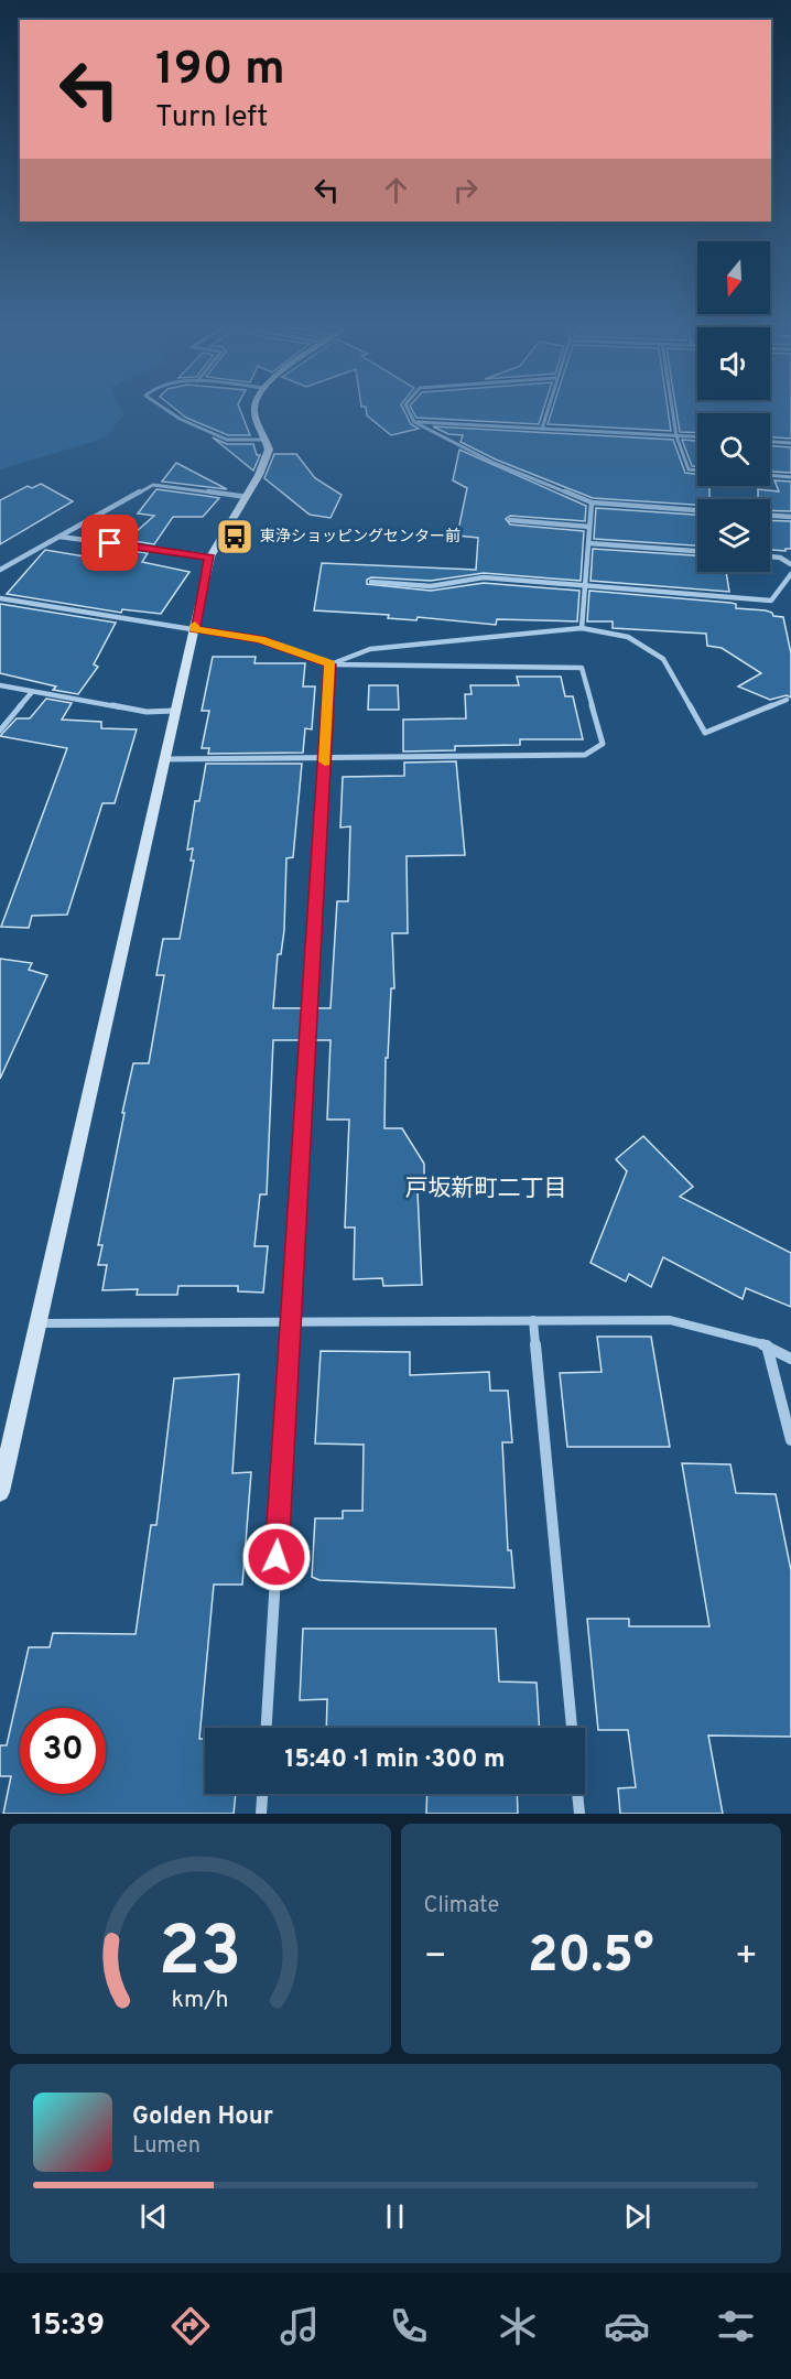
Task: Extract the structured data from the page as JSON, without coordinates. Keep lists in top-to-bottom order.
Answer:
{
  "districts": ["戸坂新町二丁目"],
  "places": {
    "bus stop": ["東浄ショッピングセンター前"]
  },
  "north": "bottom",
  "page": {
    "turn": ["190 m", "Turn left"],
    "limit": "30",
    "trip": "15:40 · 1 min · 300 m",
    "tile": "Climate",
    "heat": ["−", "20.5°", "+"],
    "song": ["Golden Hour", "Lumen"],
    "tabs": "15:39",
    "gauge": ["23", "km/h"]
  }
}
